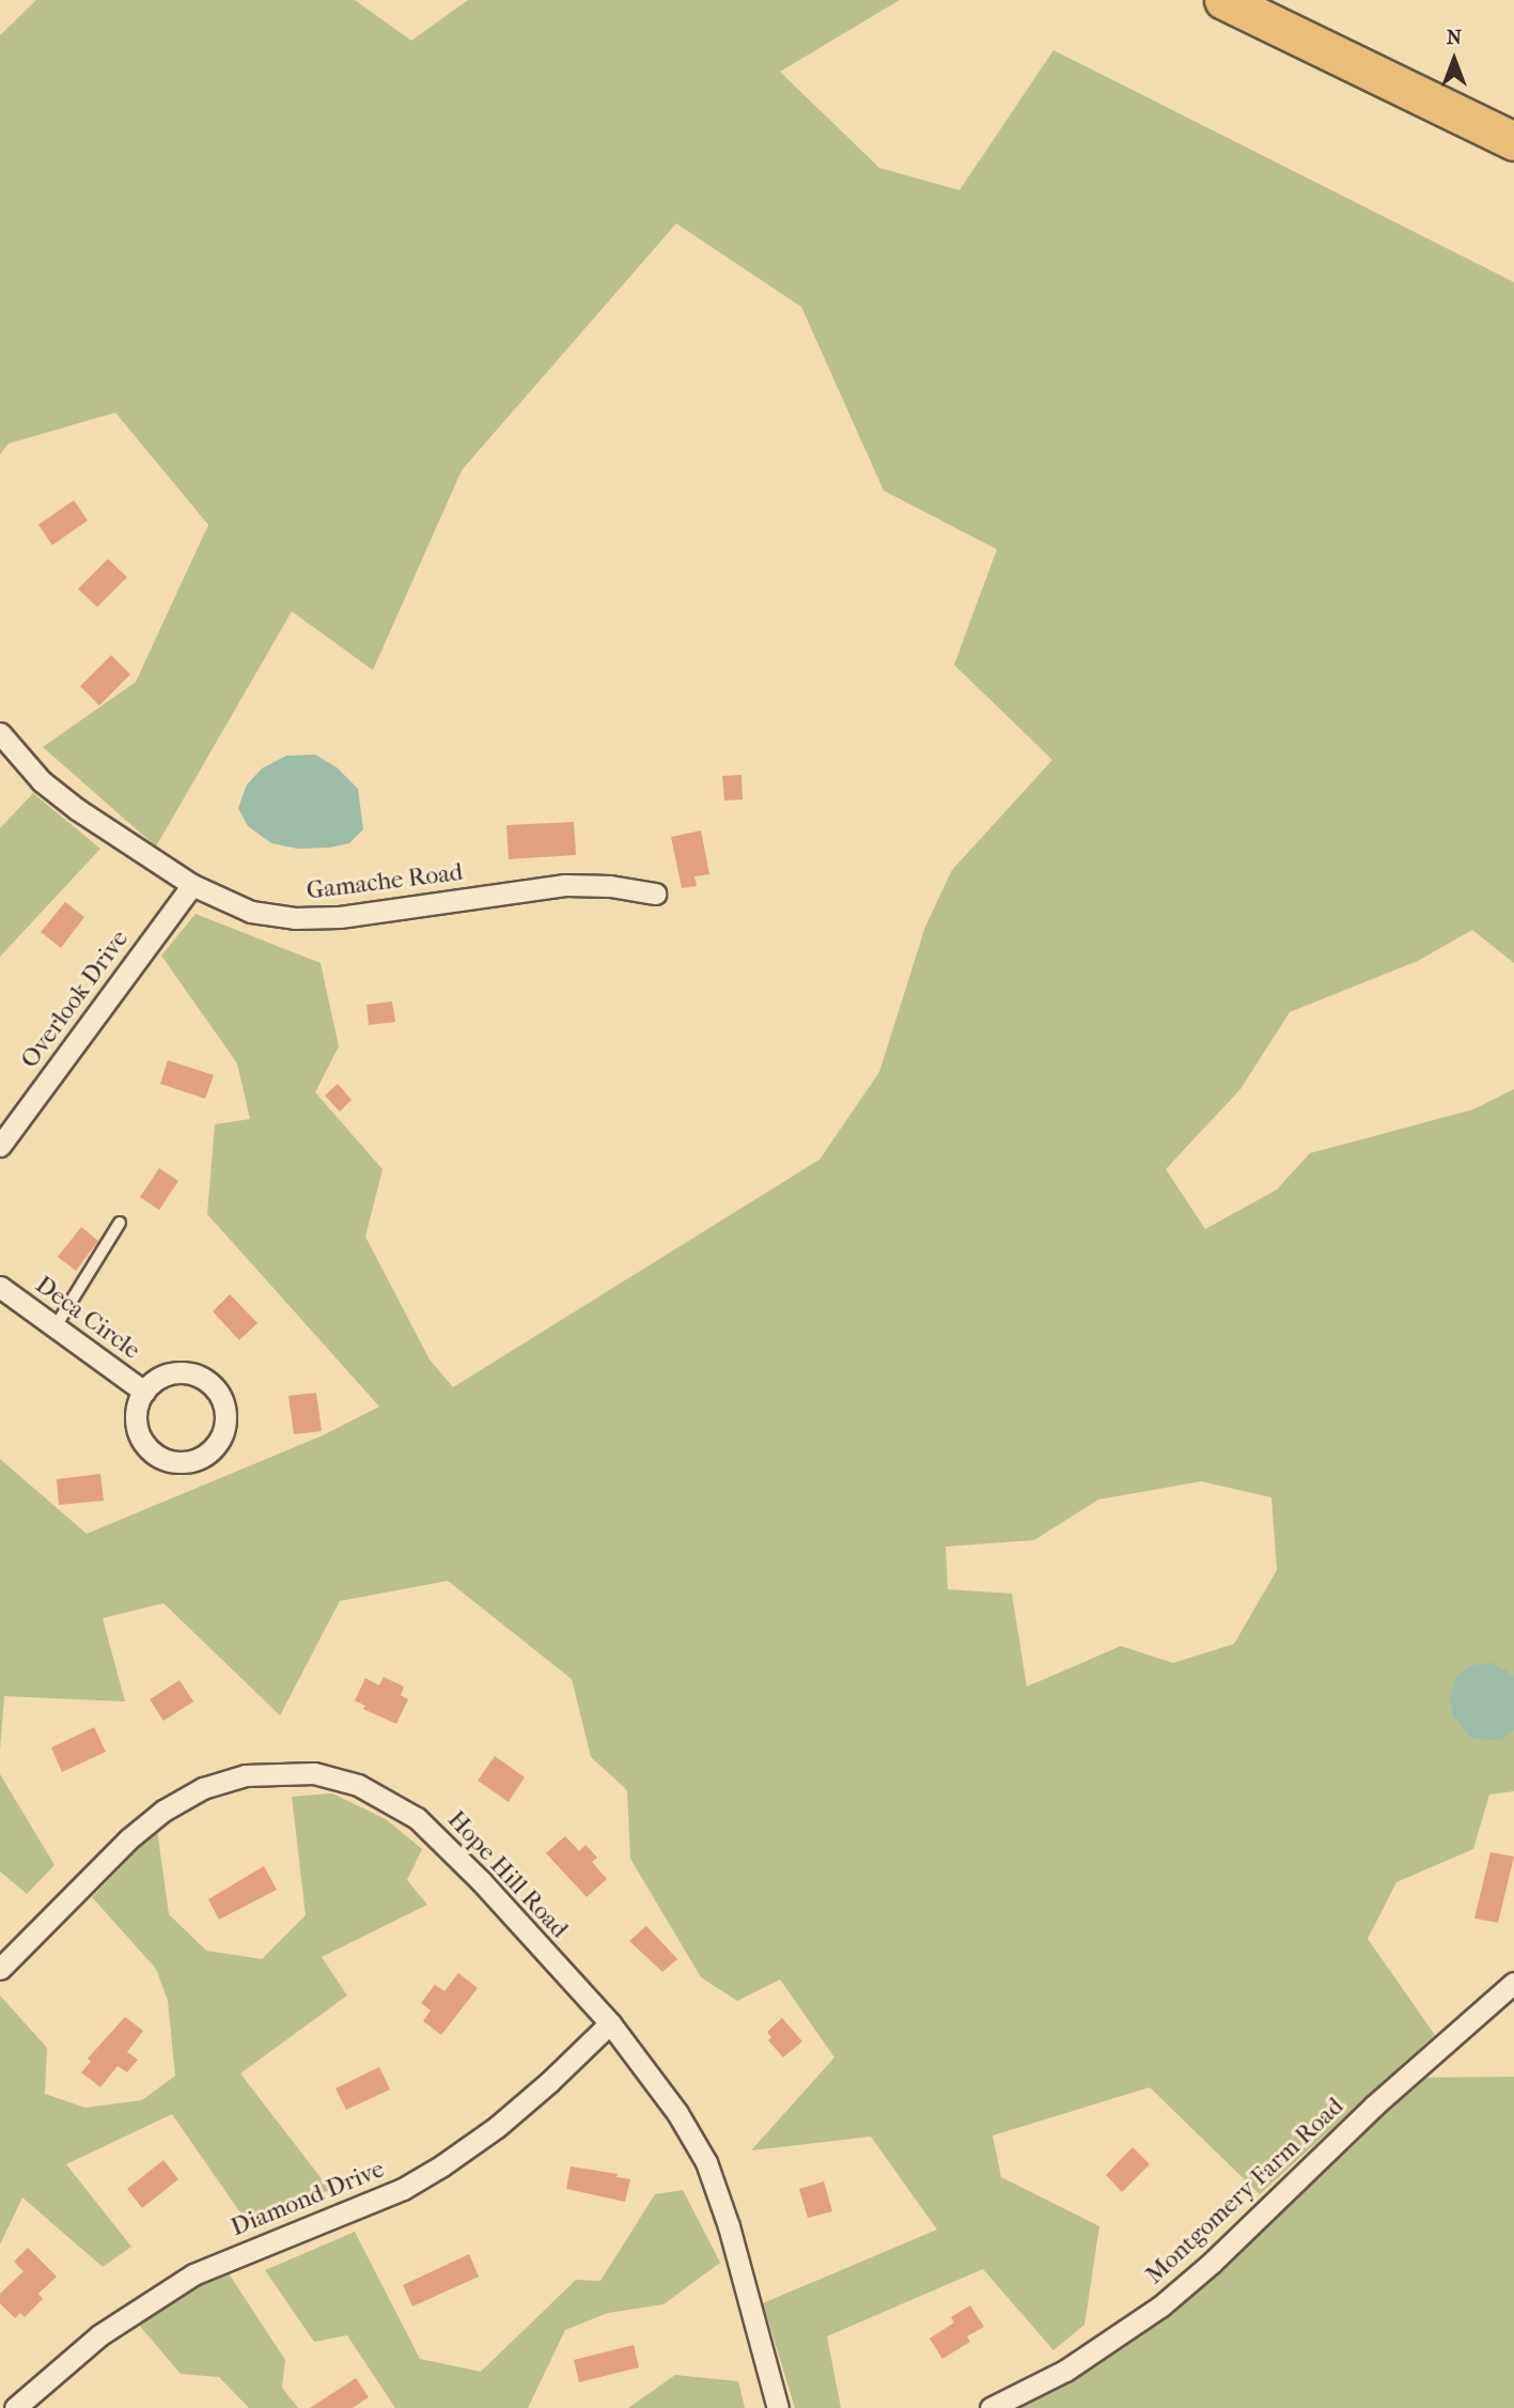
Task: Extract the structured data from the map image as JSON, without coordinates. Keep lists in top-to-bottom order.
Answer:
{
  "streets": {
    "street": [
      "Gamache Road",
      "Overlook Drive",
      "Deca Circle",
      "Hope Hill Road",
      "Montgomery Farm Road",
      "Diamond Drive"
    ]
  },
  "crossings": [
    ["Gamache Road", "Overlook Drive"],
    ["Hope Hill Road", "Diamond Drive"]
  ],
  "north": "top"
}
